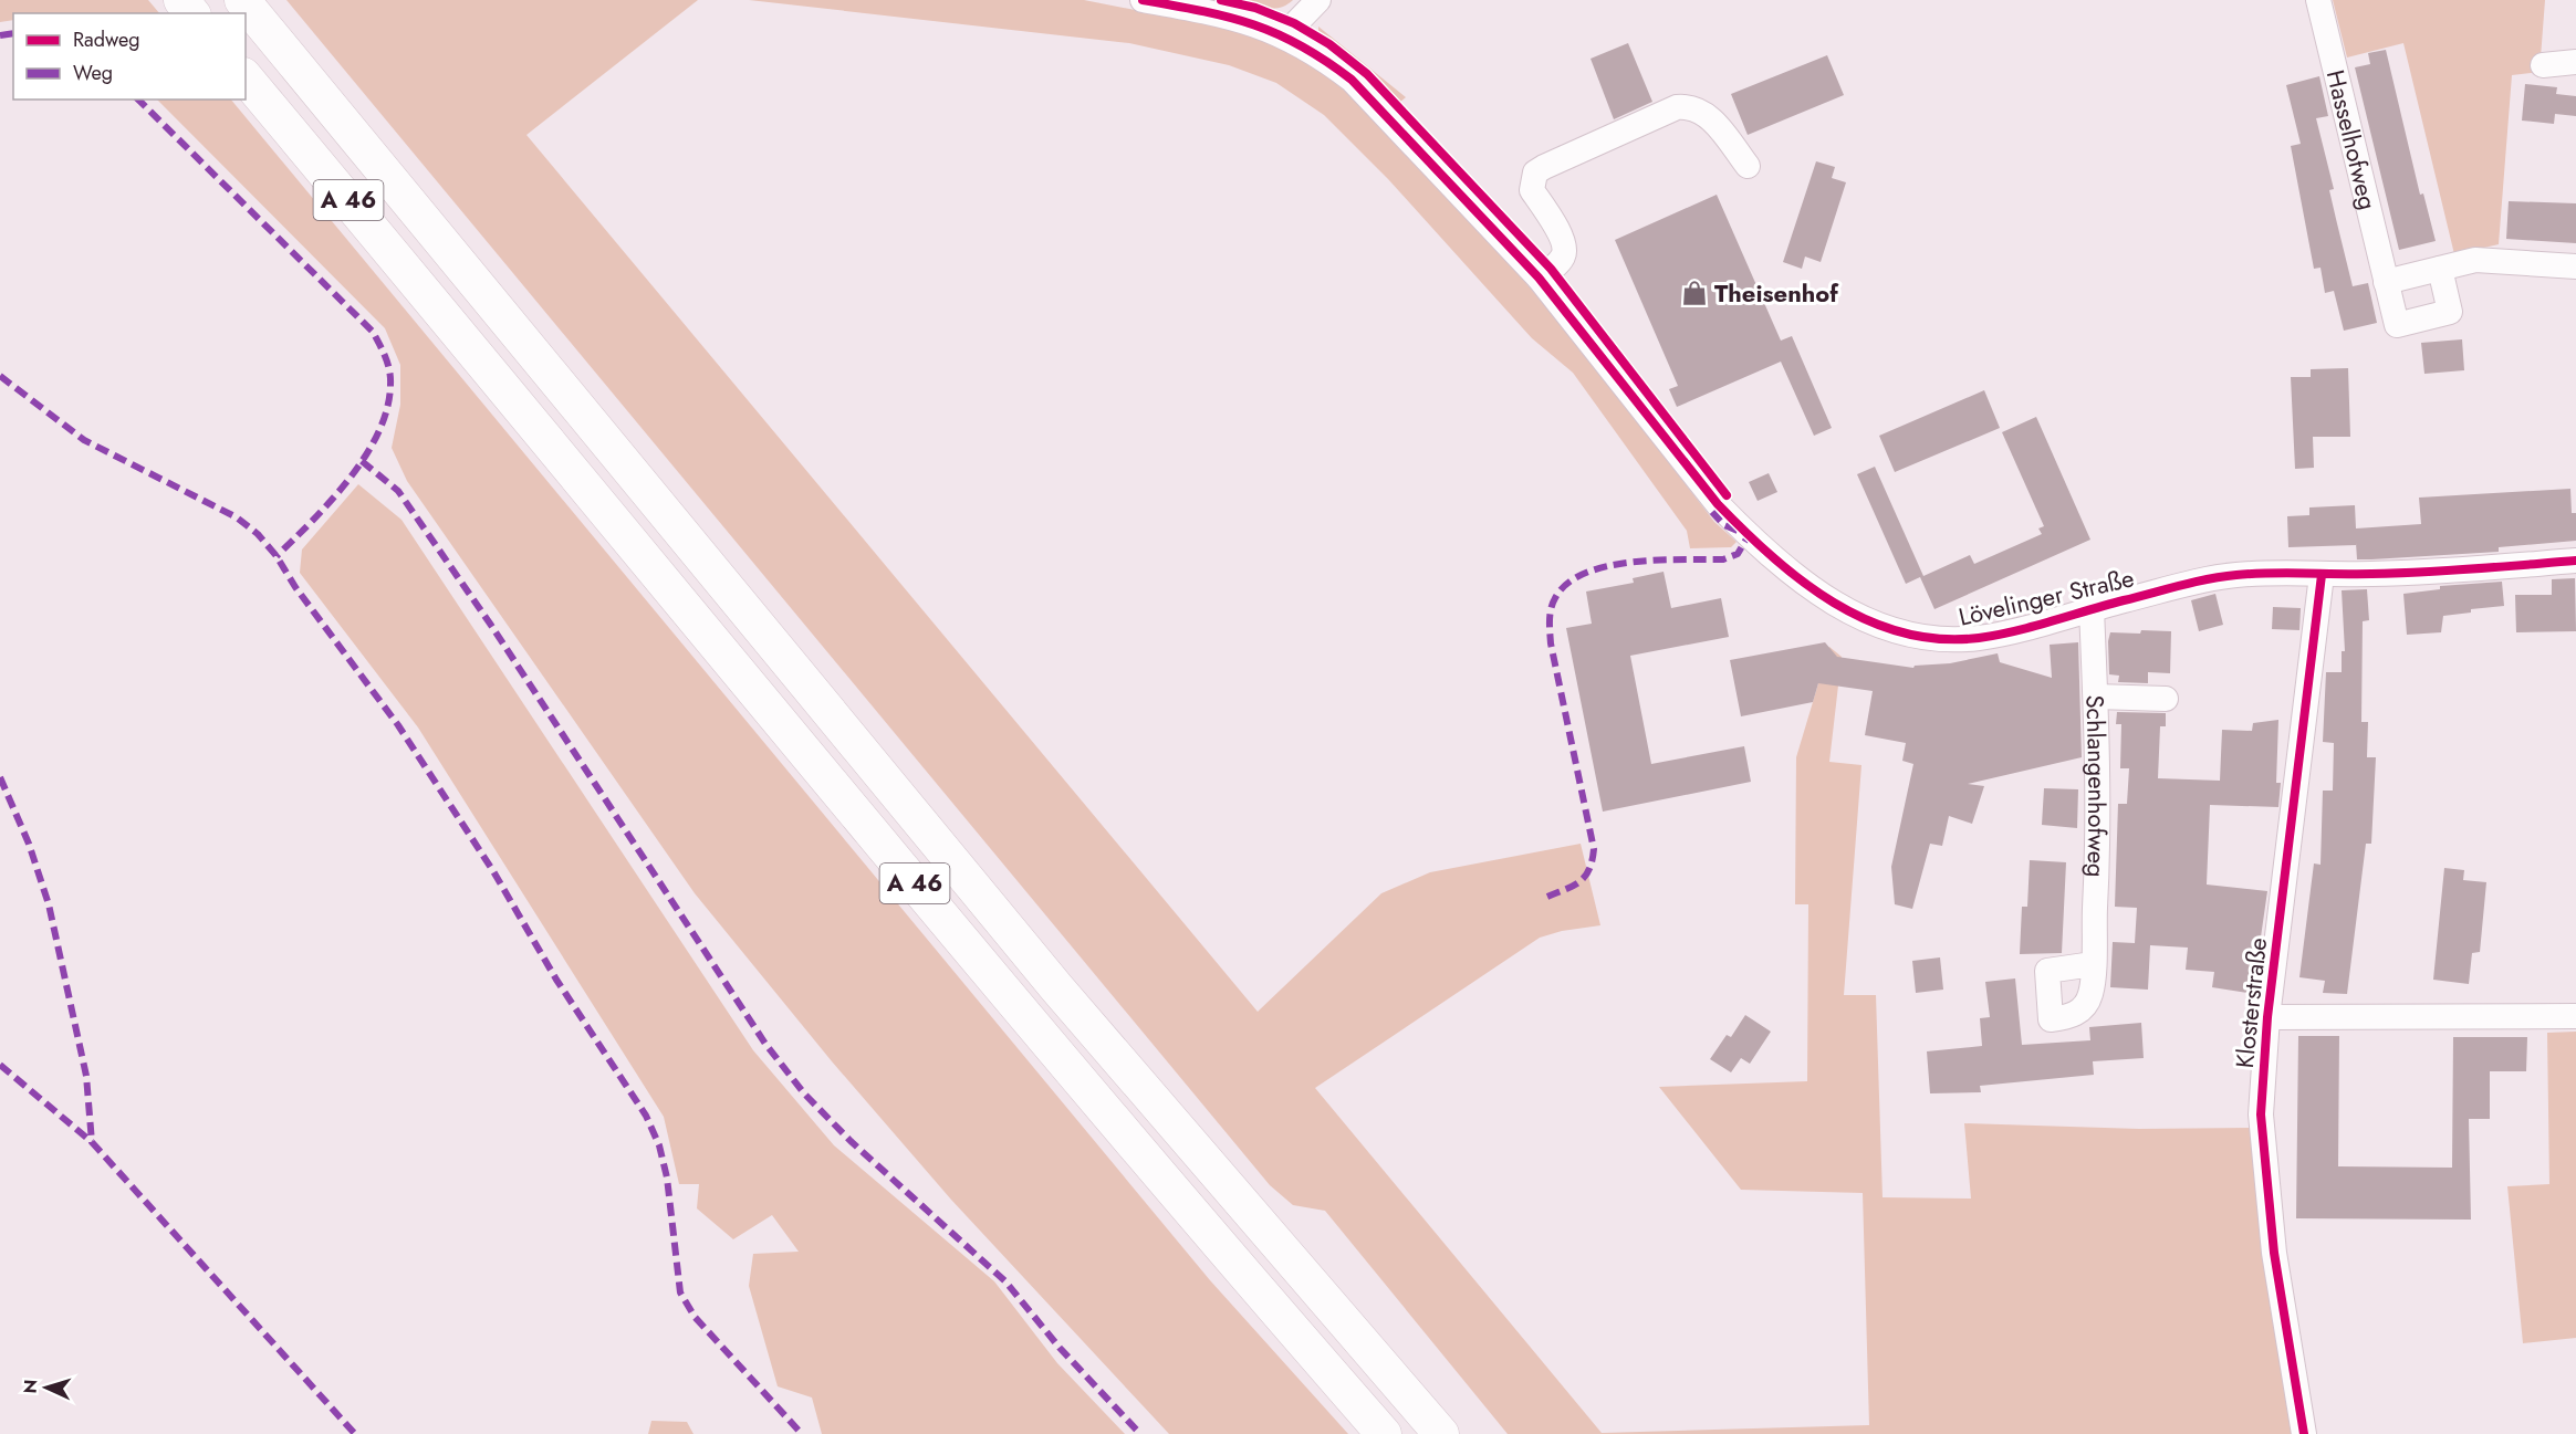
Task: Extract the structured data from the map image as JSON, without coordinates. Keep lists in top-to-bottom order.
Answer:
{
  "streets": {
    "highway": ["A 46"],
    "street": [
      "Hasselhofweg",
      "Lövelinger Straße",
      "Schlangenhofweg",
      "Klosterstraße"
    ]
  },
  "crossings": [
    ["Lövelinger Straße", "Schlangenhofweg"],
    ["Lövelinger Straße", "Klosterstraße"]
  ],
  "places": {
    "shop": ["Theisenhof"]
  },
  "legend": ["Radweg", "Weg"],
  "north": "left"
}
